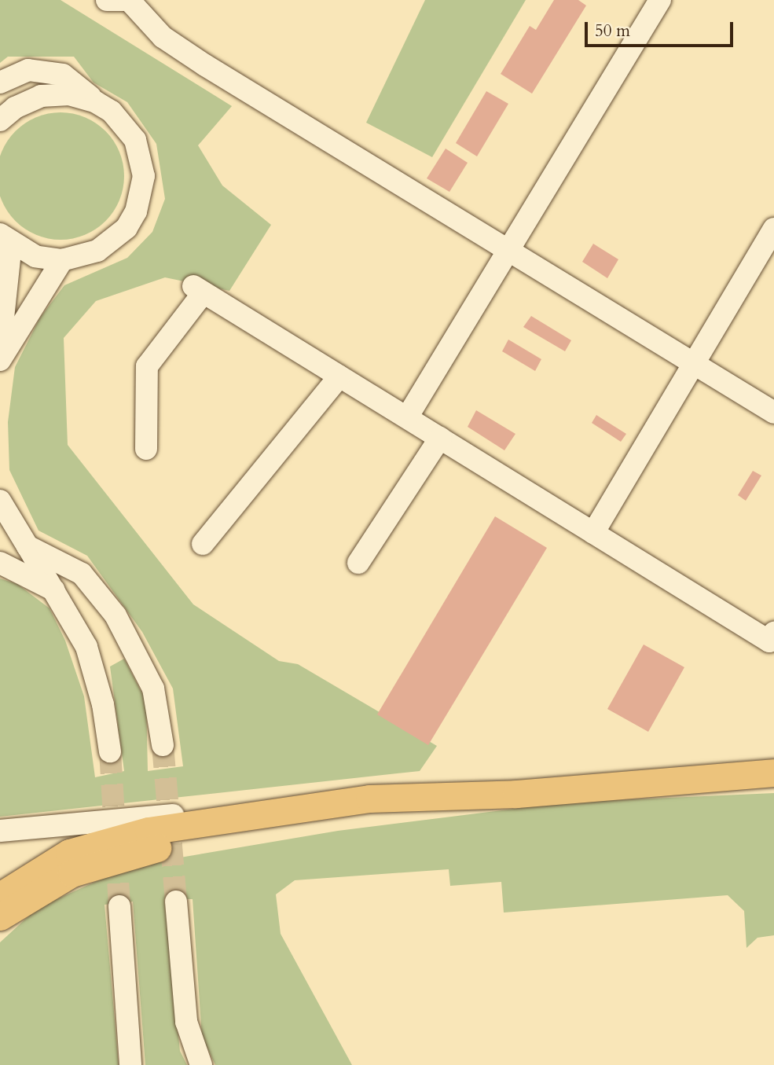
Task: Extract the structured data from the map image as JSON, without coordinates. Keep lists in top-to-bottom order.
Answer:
{
  "scale_bar": "50 m"
}
